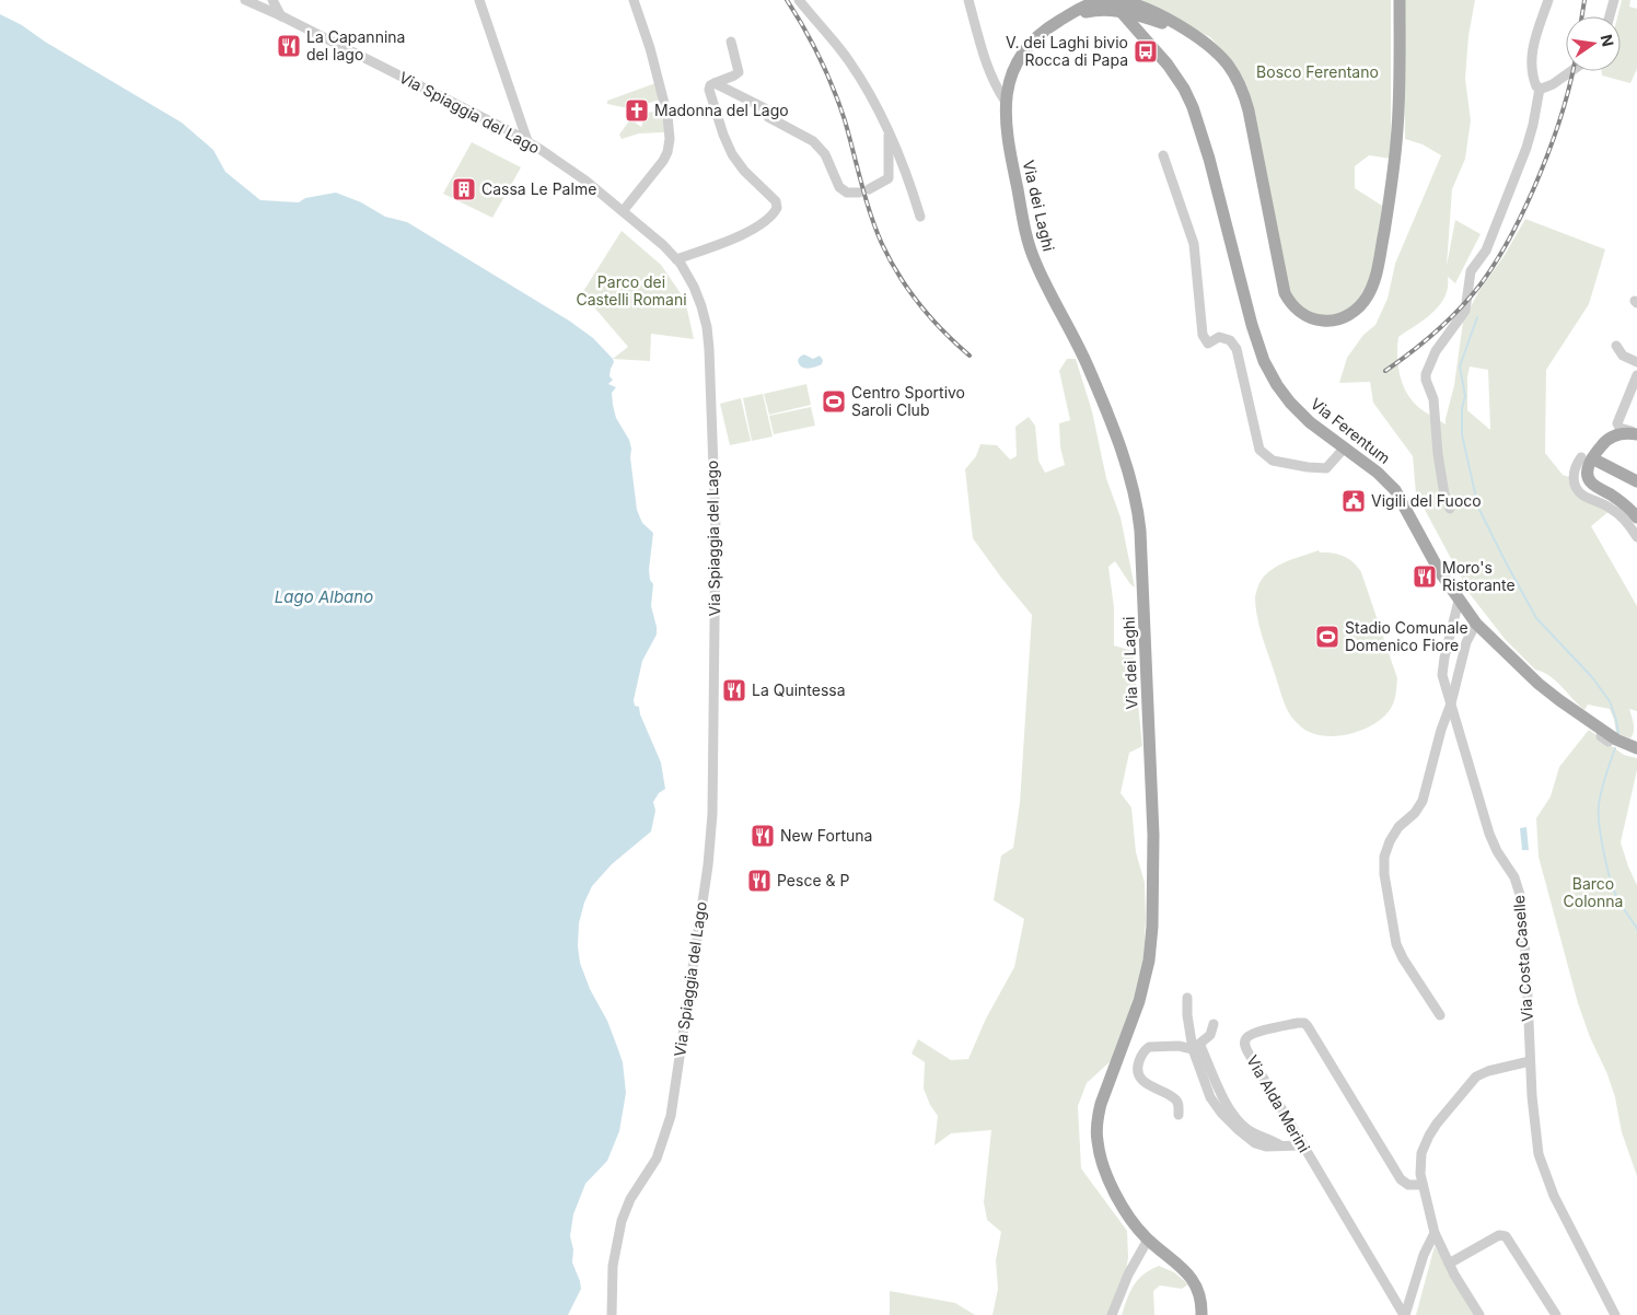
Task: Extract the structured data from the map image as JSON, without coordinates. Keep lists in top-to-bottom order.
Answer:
{
  "streets": {
    "main road": ["Via dei Laghi", "Via Ferentum"],
    "street": ["Via Spiaggia del Lago", "Via Costa Caselle", "Via Alda Merini"]
  },
  "crossings": [
    ["Via dei Laghi", "Via Ferentum"],
    ["Via Ferentum", "Via Costa Caselle"]
  ],
  "water": ["Lago Albano"],
  "parks": ["Bosco Ferentano", "Parco dei Castelli Romani", "Barco Colonna"],
  "places": {
    "restaurant": [
      "La Capannina del lago",
      "Moro's Ristorante",
      "La Quintessa",
      "New Fortuna",
      "Pesce & P"
    ],
    "bus stop": ["V. dei Laghi bivio Rocca di Papa"],
    "church": ["Madonna del Lago"],
    "building": ["Cassa Le Palme"],
    "sports": ["Centro Sportivo Saroli Club", "Stadio Comunale Domenico Fiore"],
    "public building": ["Vigili del Fuoco"]
  },
  "north": "right"
}
